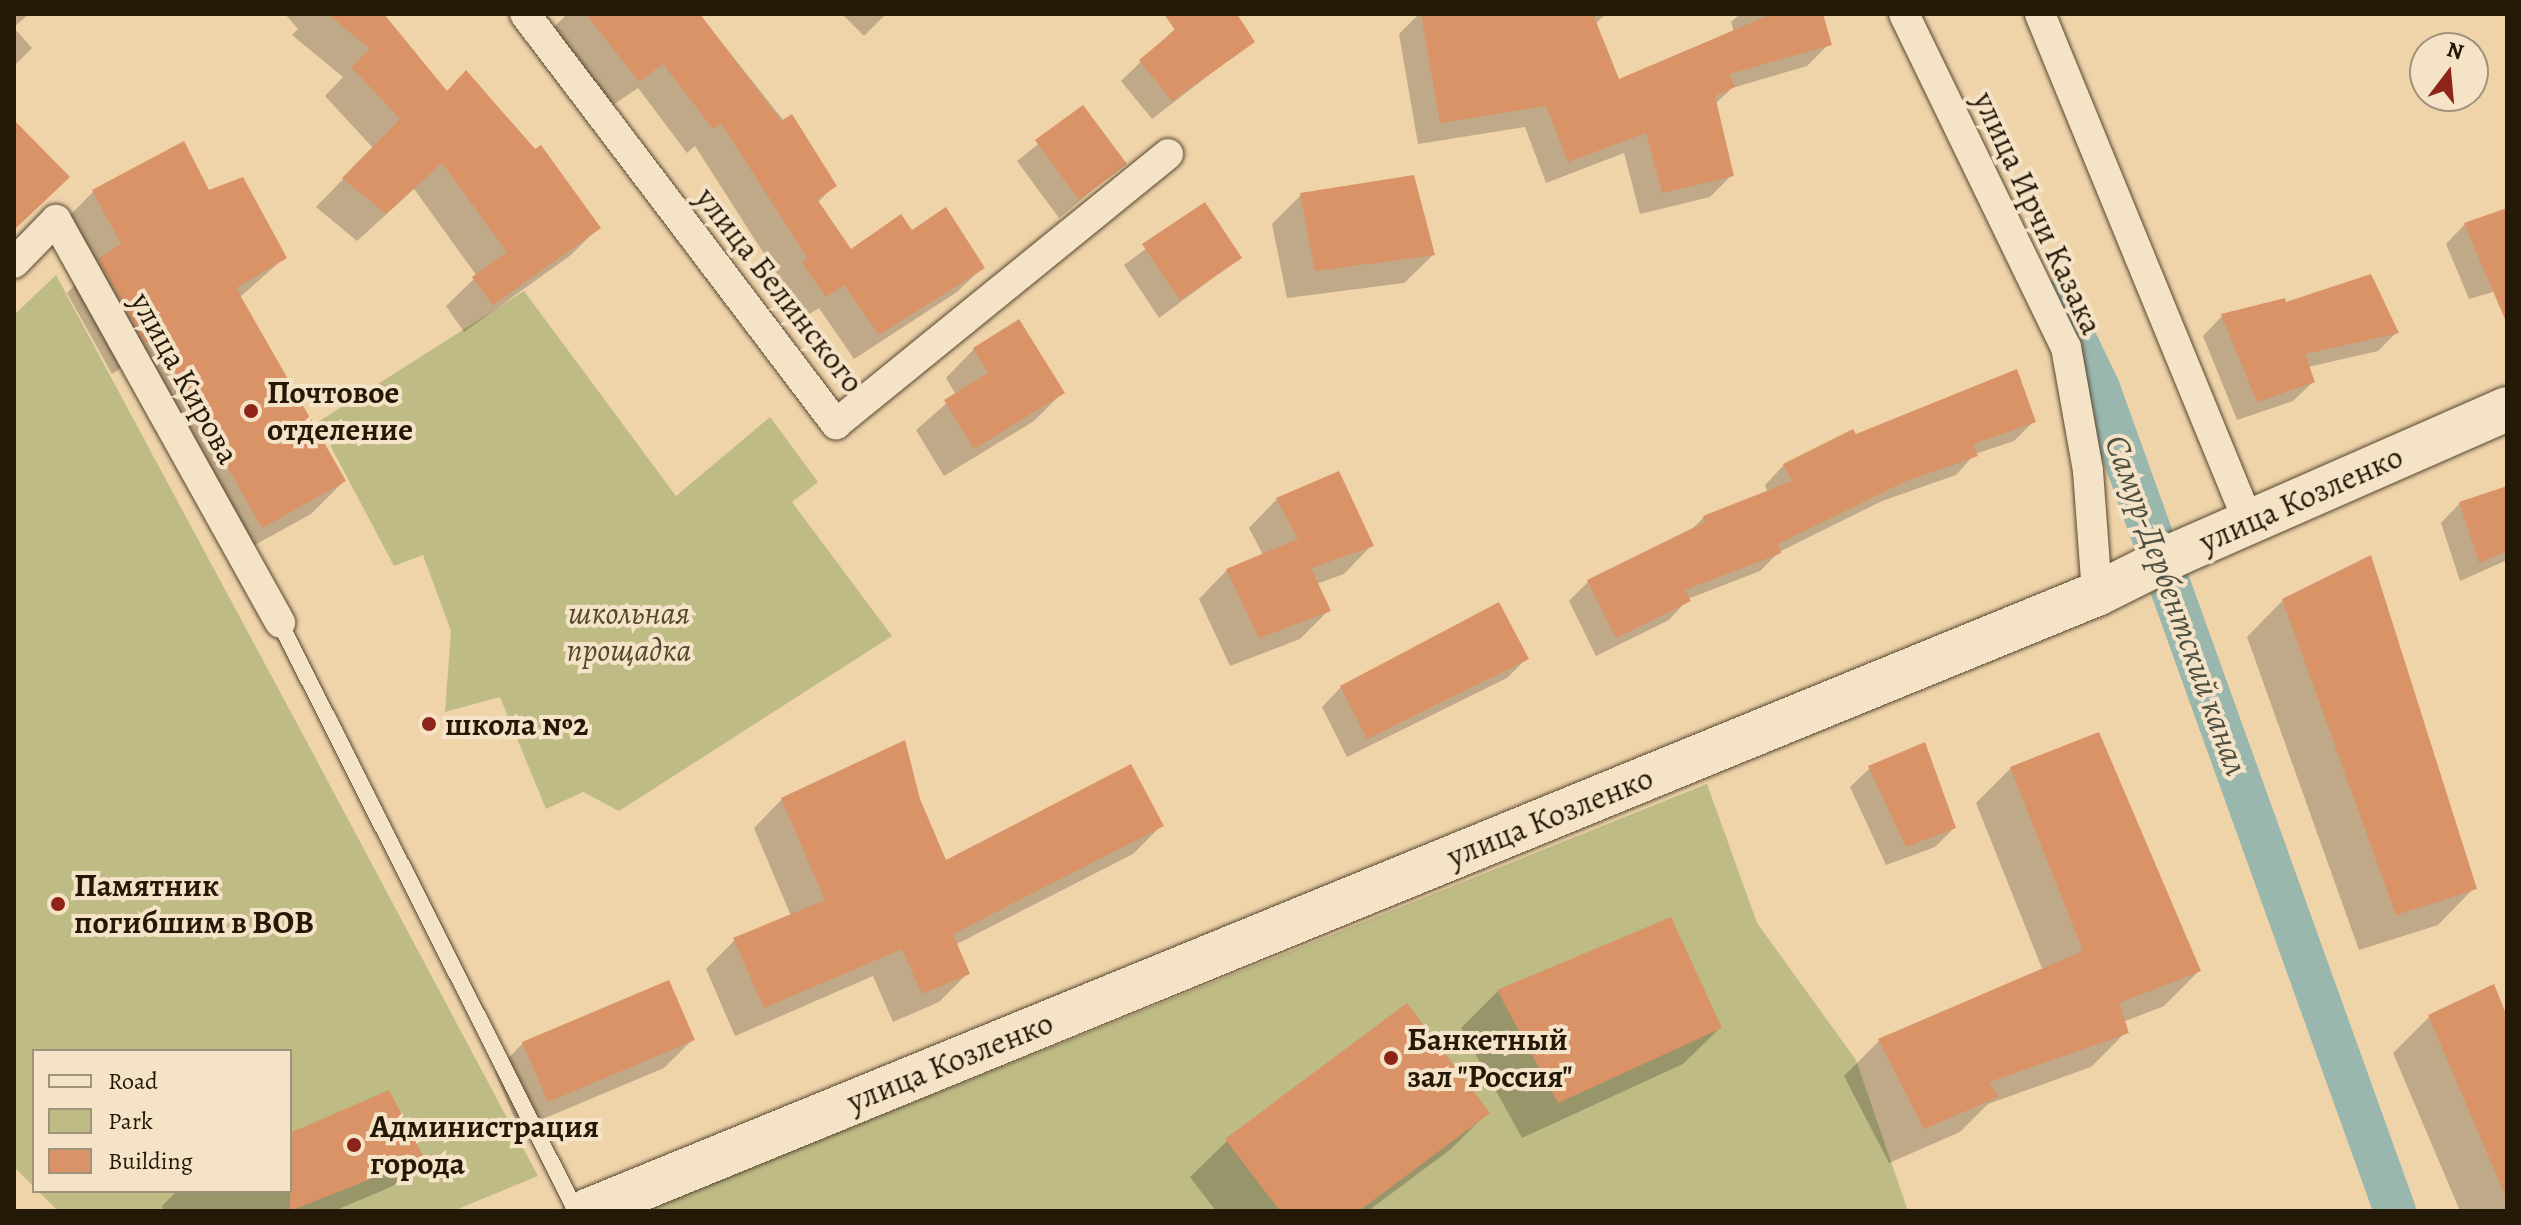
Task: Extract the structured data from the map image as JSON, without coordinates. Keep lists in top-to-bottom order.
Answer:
{
  "streets": {
    "street": [
      "улица Ирчи Казака",
      "улица Белинского",
      "улица Кирова",
      "улица Козленко"
    ]
  },
  "crossings": [
    ["улица Ирчи Казака", "улица Козленко"]
  ],
  "water": ["Самур-Дербентский канал"],
  "parks": ["школьная прощадка"],
  "places": [
    "Почтовое отделение",
    "школа №2",
    "Памятник погибшим в ВОВ",
    "Банкетный зал \"Россия\"",
    "Администрация города"
  ],
  "legend": ["Road", "Park", "Building"],
  "north": "top"
}
